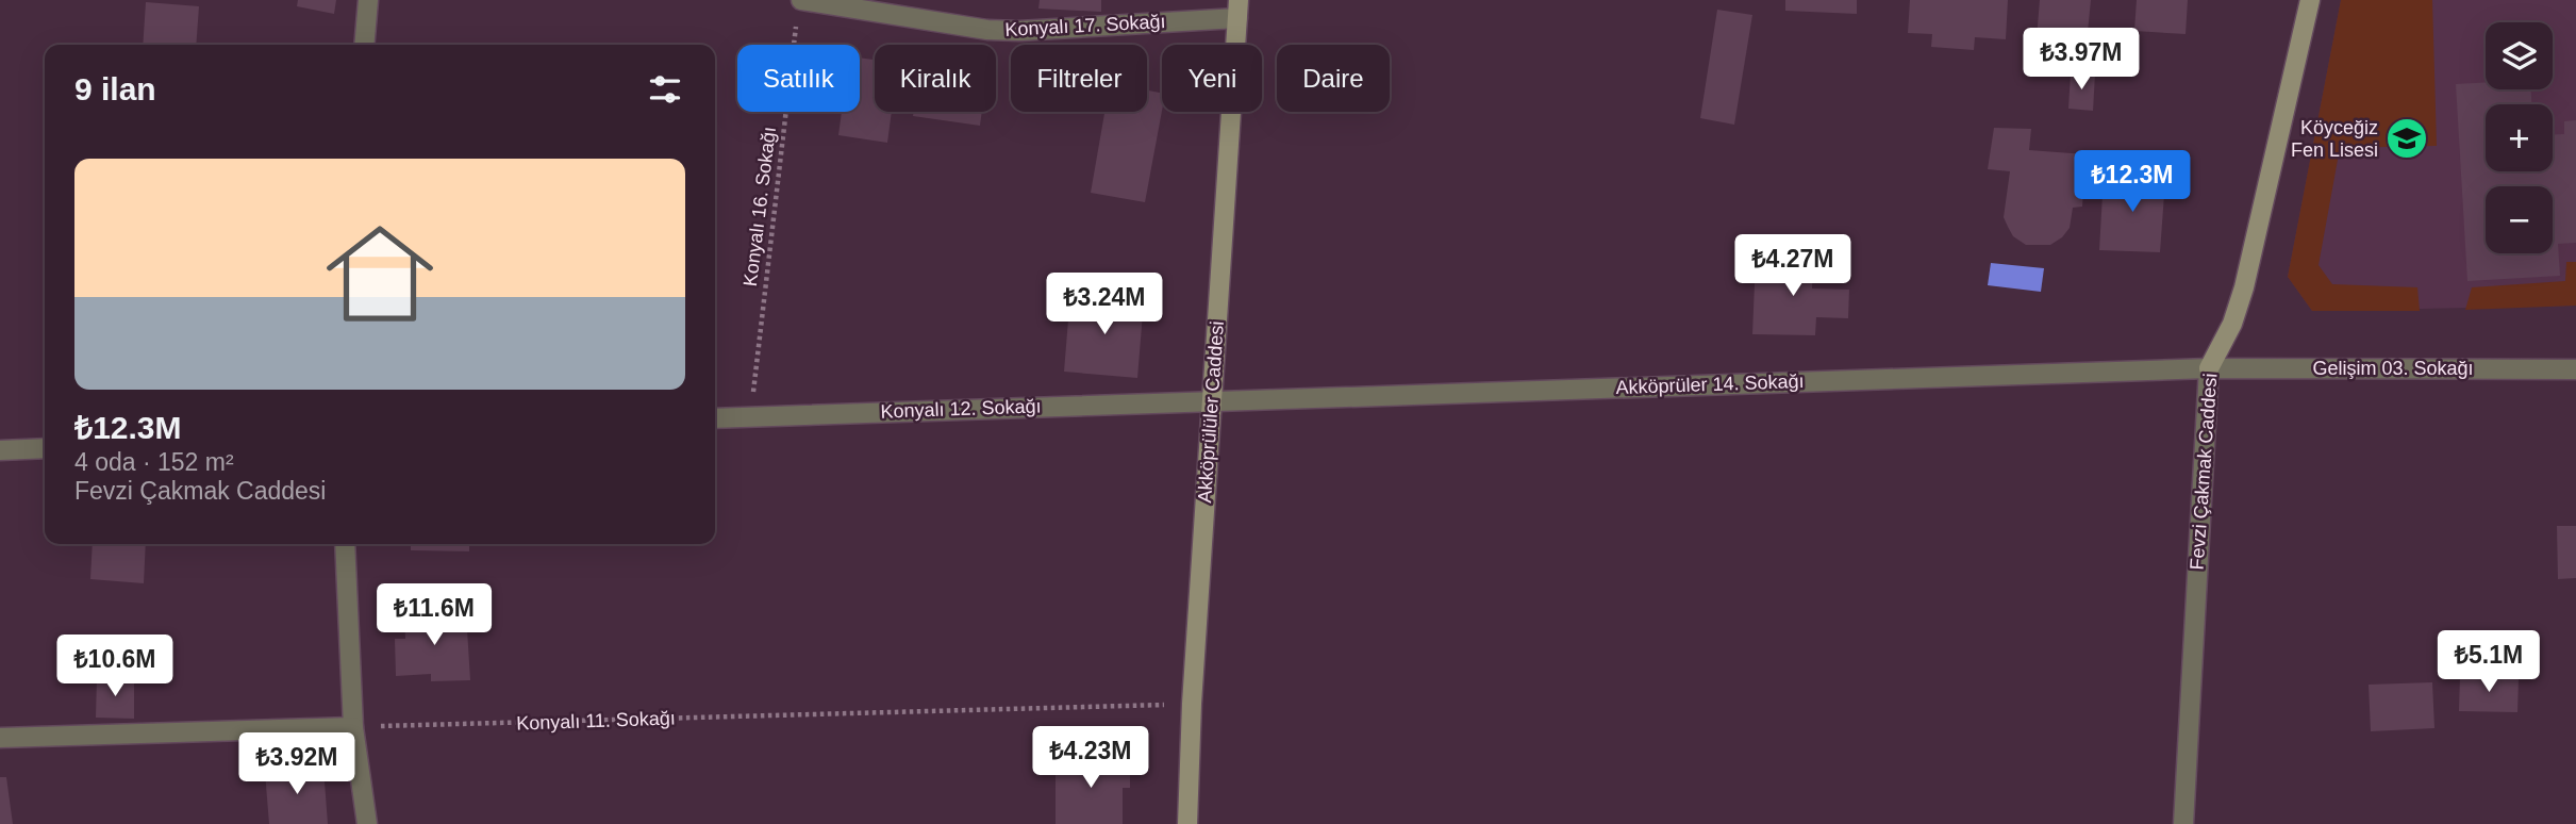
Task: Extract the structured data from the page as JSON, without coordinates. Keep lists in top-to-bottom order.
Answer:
{
  "streets": {
    "street": [
      "Konyalı 17. Sokağı",
      "Gelişim 03. Sokağı",
      "Akköprüler 14. Sokağı",
      "Konyalı 12. Sokağı",
      "Akköprülüler Caddesi",
      "Fevzi Çakmak Caddesi"
    ],
    "path": ["Konyalı 16. Sokağı", "Konyalı 11. Sokağı"]
  },
  "crossings": [
    ["Konyalı 17. Sokağı", "Konyalı 16. Sokağı"],
    ["Konyalı 17. Sokağı", "Akköprülüler Caddesi"],
    ["Konyalı 16. Sokağı", "Konyalı 12. Sokağı"],
    ["Gelişim 03. Sokağı", "Akköprüler 14. Sokağı"],
    ["Gelişim 03. Sokağı", "Fevzi Çakmak Caddesi"],
    ["Akköprüler 14. Sokağı", "Konyalı 12. Sokağı"],
    ["Akköprüler 14. Sokağı", "Akköprülüler Caddesi"],
    ["Akköprüler 14. Sokağı", "Fevzi Çakmak Caddesi"],
    ["Konyalı 12. Sokağı", "Akköprülüler Caddesi"],
    ["Akköprülüler Caddesi", "Konyalı 11. Sokağı"]
  ],
  "places": {
    "school or university": ["Köyceğiz Fen Lisesi"]
  },
  "page": {
    "map_buttons": ["+", "−"],
    "price": [
      "₺3.97M",
      "₺12.3M",
      "₺4.27M",
      "₺3.24M",
      "₺11.6M",
      "₺5.1M",
      "₺10.6M",
      "₺4.23M",
      "₺3.92M"
    ],
    "chip": [
      "Satılık",
      "Kiralık",
      "Filtreler",
      "Yeni",
      "Daire"
    ],
    "heading": "9 ilan",
    "list": [
      {
        "name": "₺12.3M",
        "note": "4 oda · 152 m² · Fevzi Çakmak Caddesi"
      }
    ]
  }
}
